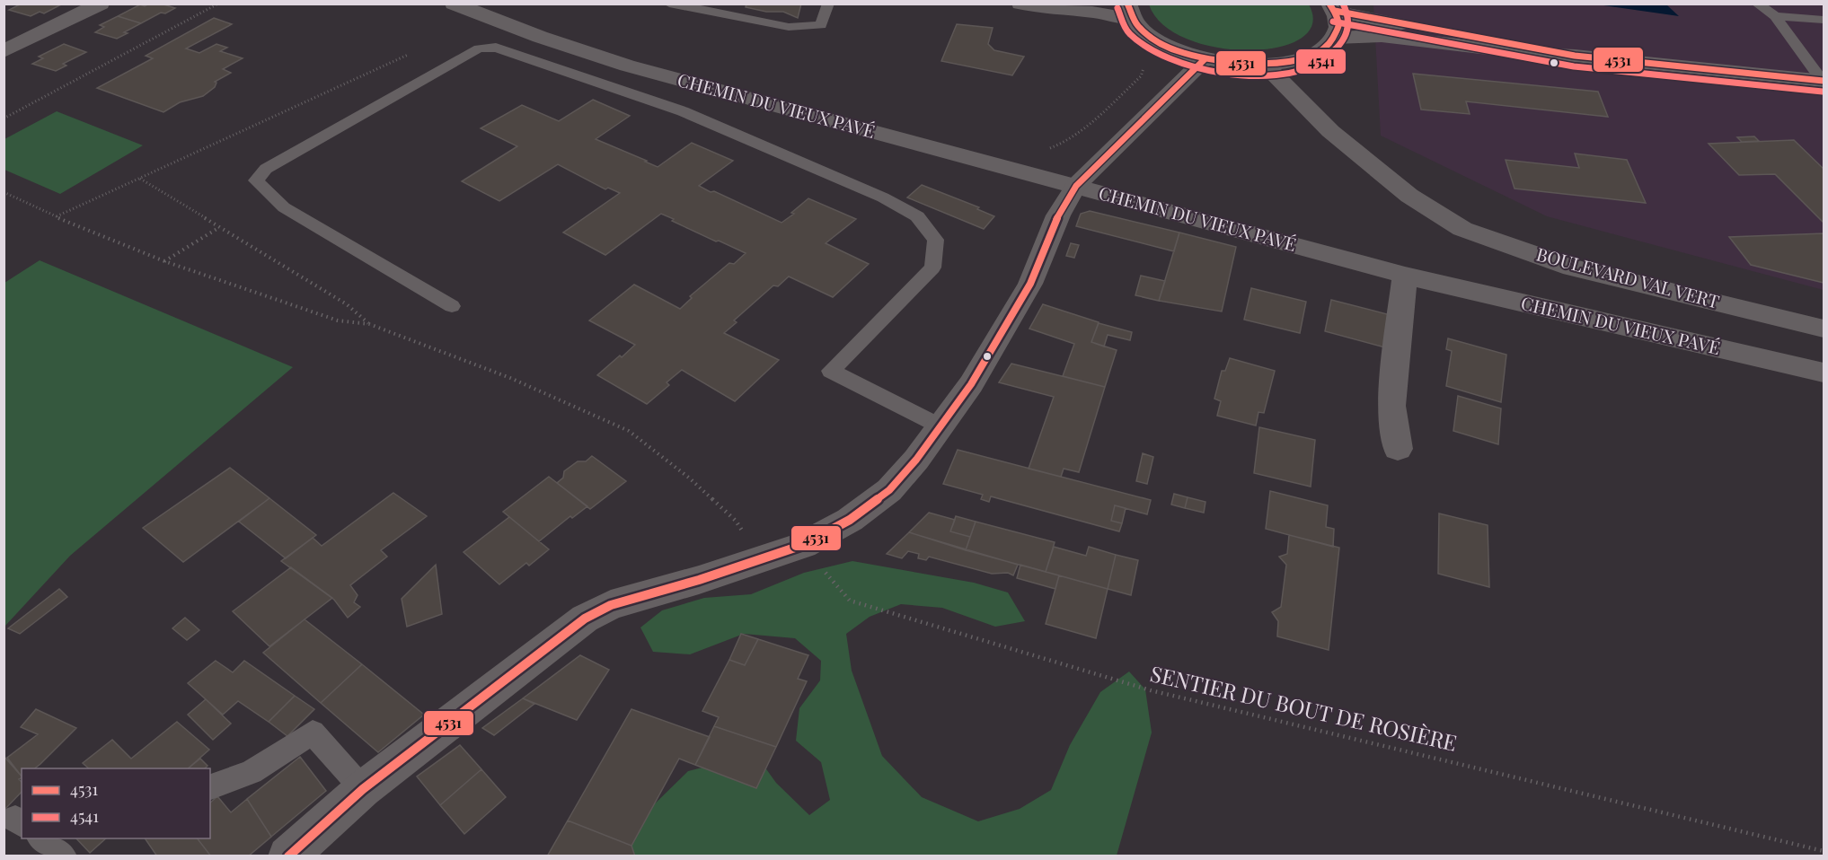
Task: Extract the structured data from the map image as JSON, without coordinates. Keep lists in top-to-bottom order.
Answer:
{
  "streets": {
    "street": ["CHEMIN DU VIEUX PAVÉ", "BOULEVARD VAL VERT"],
    "path": ["SENTIER DU BOUT DE ROSIÈRE"]
  },
  "lines": ["transit line 4531", "transit line 4541"],
  "legend": ["4531", "4541"]
}
